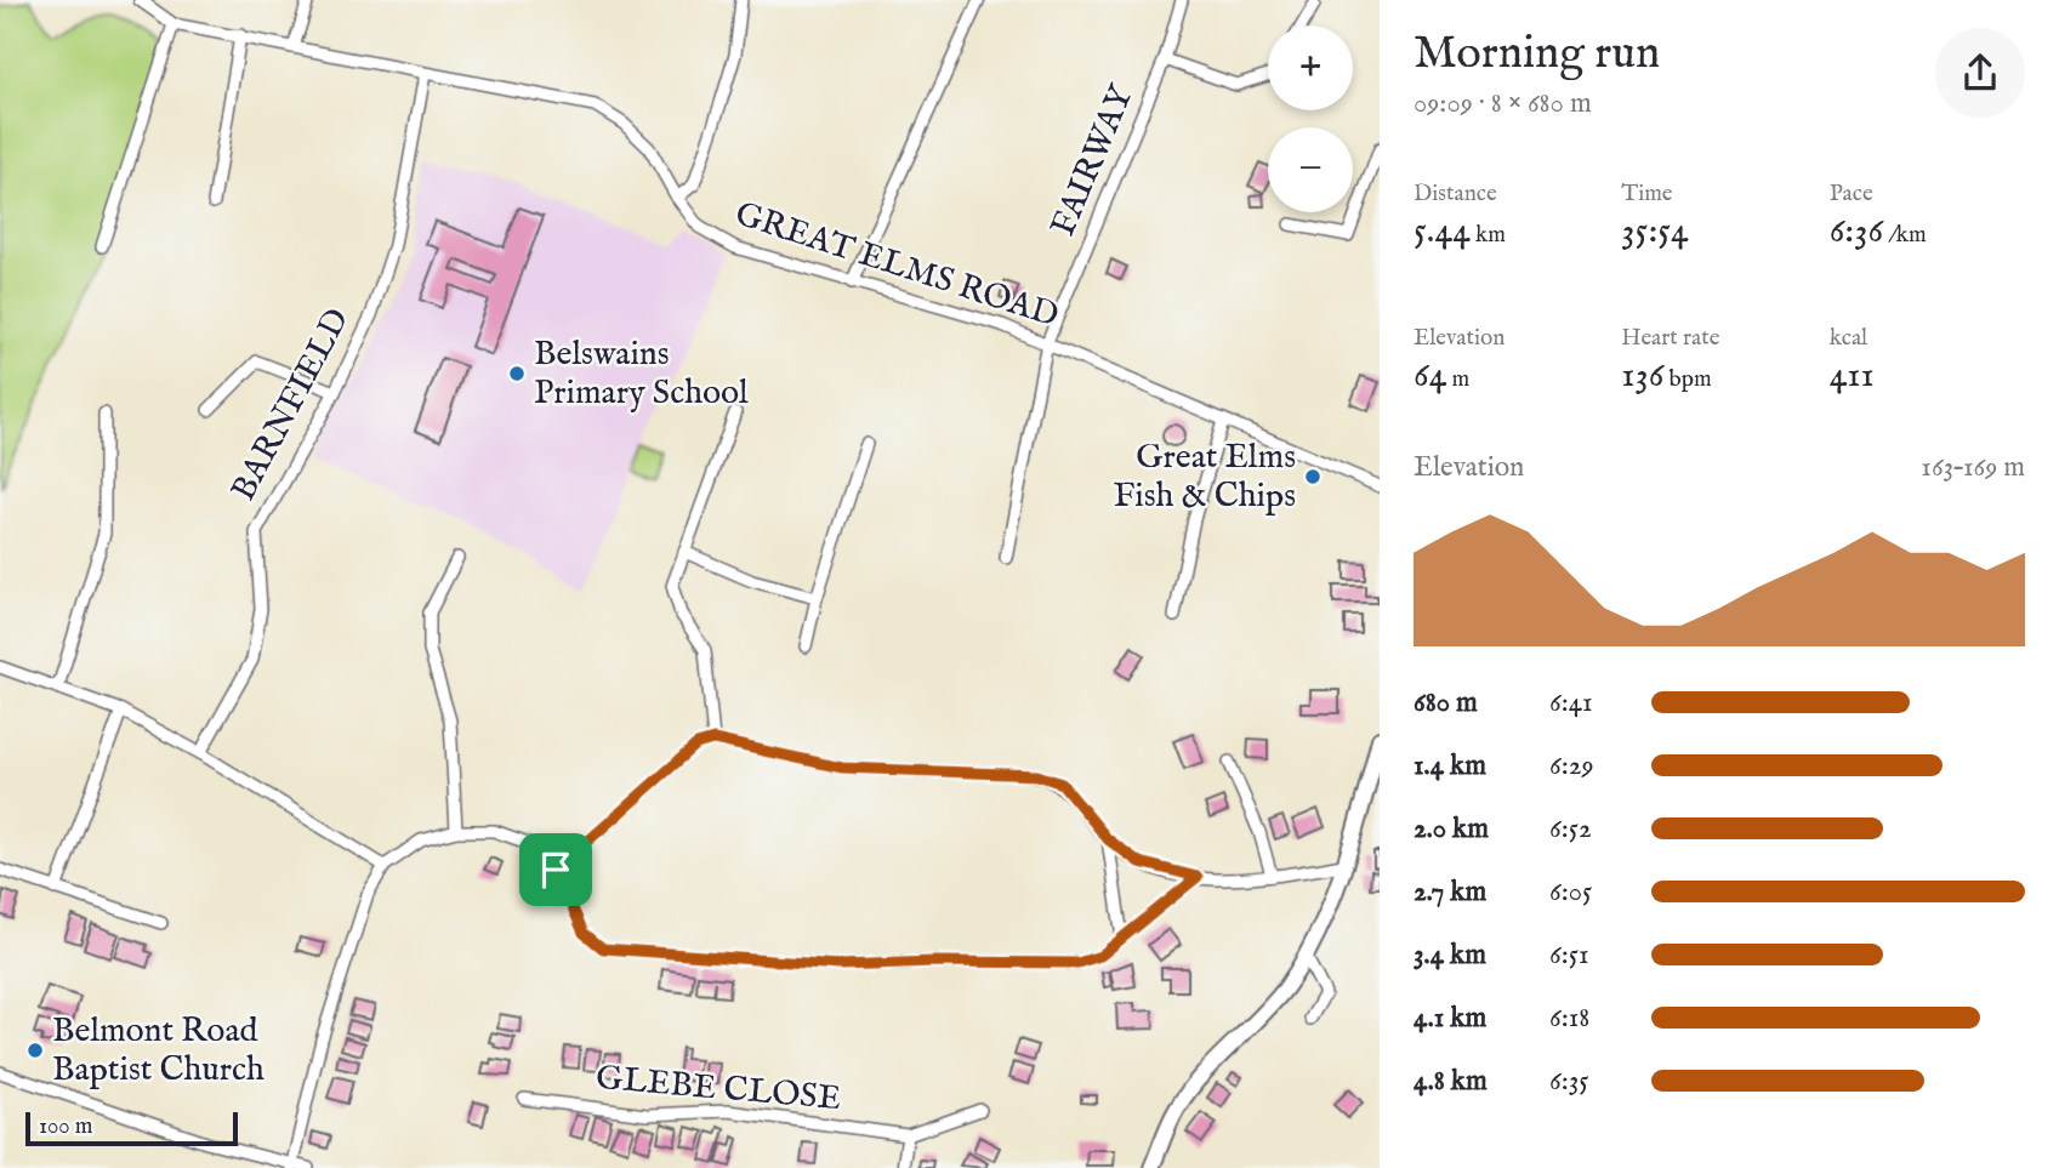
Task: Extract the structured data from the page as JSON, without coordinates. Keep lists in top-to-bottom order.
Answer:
{
  "streets": {
    "street": [
      "FAIRWAY",
      "GREAT ELMS ROAD",
      "BARNFIELD",
      "GLEBE CLOSE"
    ]
  },
  "crossings": [
    ["FAIRWAY", "GREAT ELMS ROAD"],
    ["GREAT ELMS ROAD", "BARNFIELD"]
  ],
  "places": ["Belswains Primary School", "Great Elms Fish & Chips", "Belmont Road Baptist Church"],
  "scale_bar": "100 m",
  "page": {
    "heading": ["Morning run", "09:09 · 8 × 680 m"],
    "map_buttons": ["+", "−"],
    "stats": [
      ["Distance", "5.44 km"],
      ["Time", "35:54"],
      ["Pace", "6:36 /km"],
      ["Elevation", "64 m"],
      ["Heart rate", "136 bpm"],
      ["kcal", "411"]
    ],
    "chart": ["Elevation", "163–169 m"],
    "list": [
      {
        "name": "680 m",
        "note": "6:41"
      },
      {
        "name": "1.4 km",
        "note": "6:29"
      },
      {
        "name": "2.0 km",
        "note": "6:52"
      },
      {
        "name": "2.7 km",
        "note": "6:05"
      },
      {
        "name": "3.4 km",
        "note": "6:51"
      },
      {
        "name": "4.1 km",
        "note": "6:18"
      },
      {
        "name": "4.8 km",
        "note": "6:35"
      }
    ],
    "scale": "100 m"
  }
}
